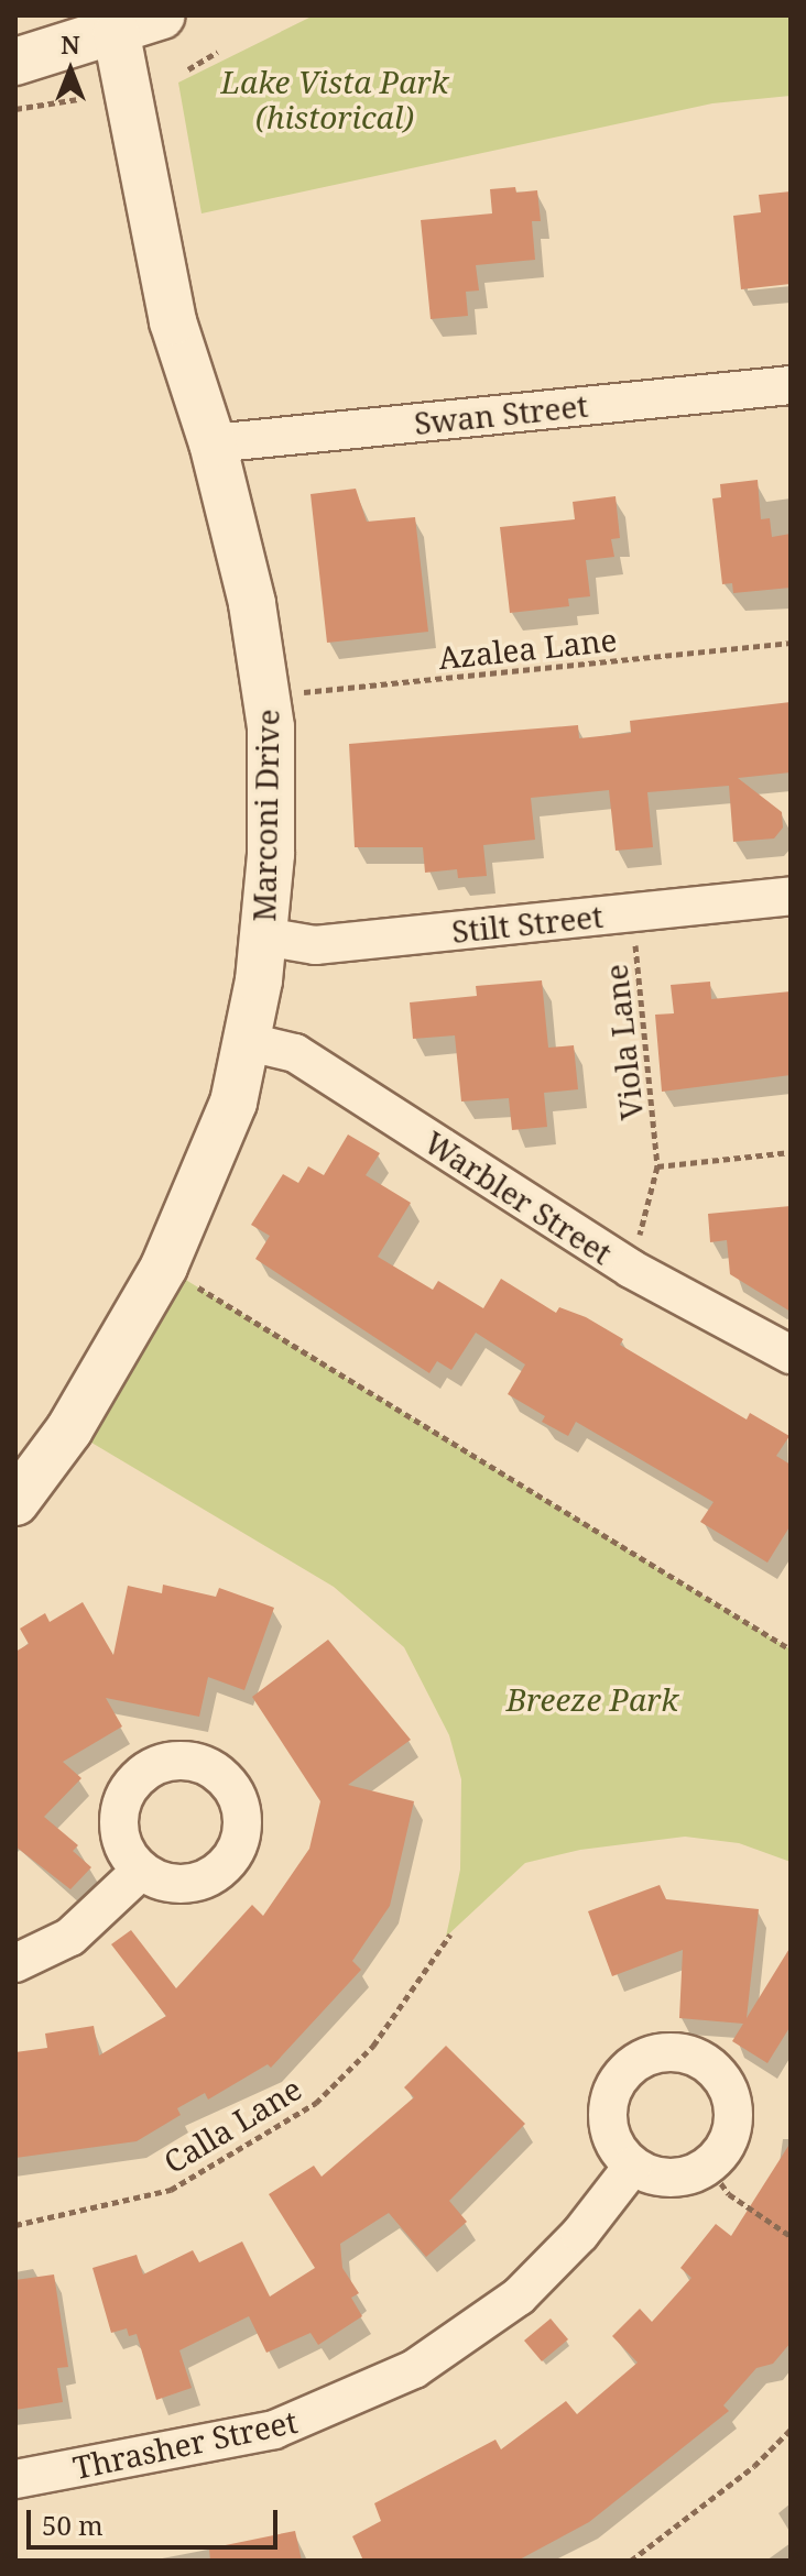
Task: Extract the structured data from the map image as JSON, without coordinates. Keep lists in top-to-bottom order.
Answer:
{
  "streets": {
    "street": [
      "Swan Street",
      "Marconi Drive",
      "Stilt Street",
      "Warbler Street",
      "Thrasher Street"
    ],
    "path": ["Azalea Lane", "Viola Lane", "Calla Lane"]
  },
  "crossings": [
    ["Swan Street", "Marconi Drive"],
    ["Azalea Lane", "Marconi Drive"],
    ["Marconi Drive", "Stilt Street"],
    ["Marconi Drive", "Warbler Street"],
    ["Stilt Street", "Viola Lane"]
  ],
  "parks": ["Lake Vista Park (historical)", "Breeze Park"],
  "scale_bar": "50 m",
  "north": "top"
}
